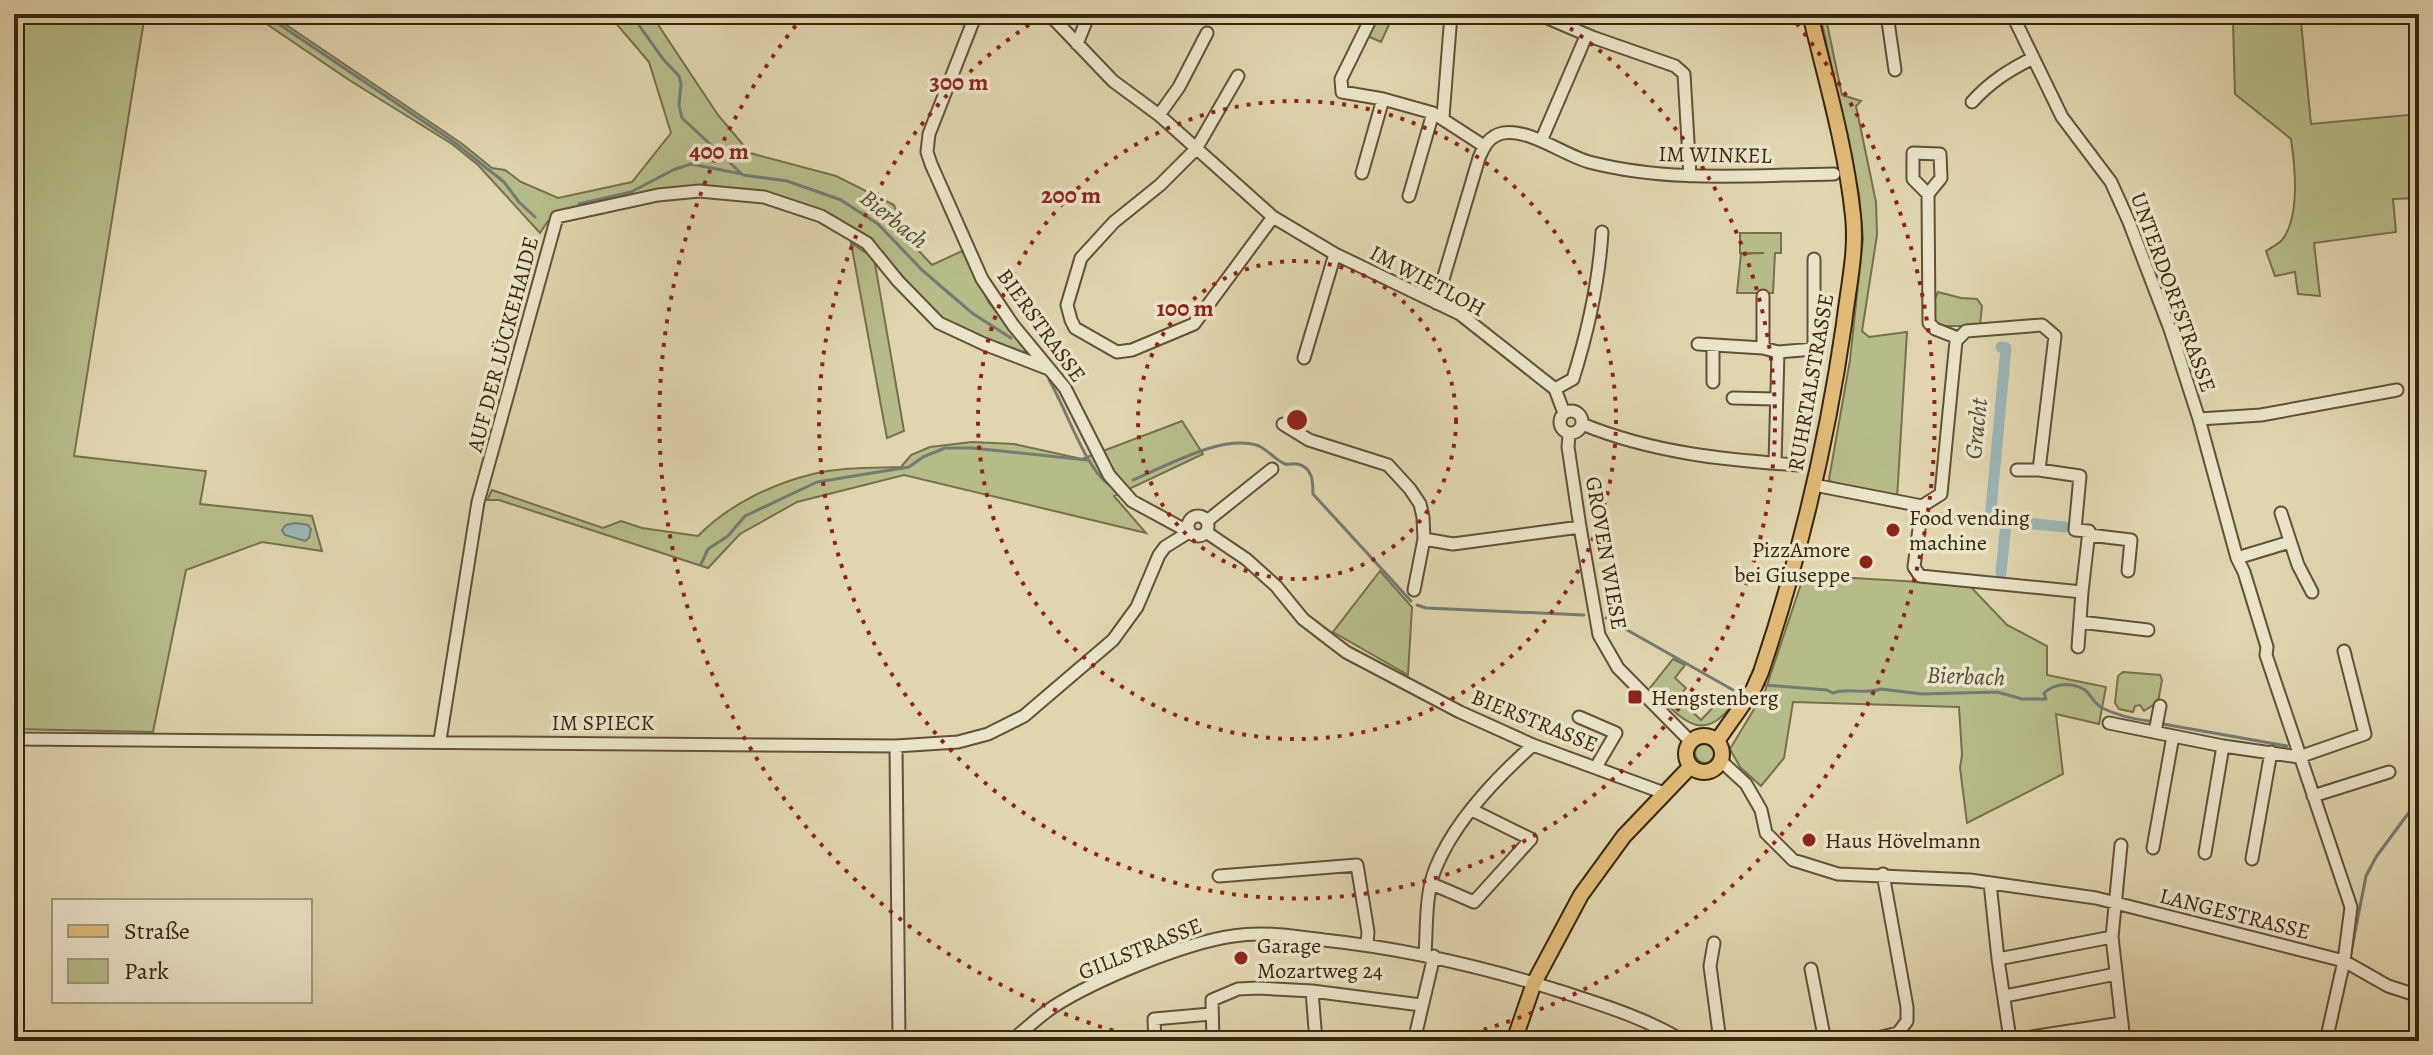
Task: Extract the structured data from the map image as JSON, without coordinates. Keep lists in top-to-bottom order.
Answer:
{
  "streets": {
    "main road": ["RUHRTALSTRASSE"],
    "street": [
      "IM WINKEL",
      "IM WIETLOH",
      "UNTERDORFSTRASSE",
      "BIERSTRASSE",
      "AUF DER LÜCKEHAIDE",
      "GROVEN WIESE",
      "IM SPIECK",
      "LANGESTRASSE",
      "GILLSTRASSE"
    ]
  },
  "crossings": [
    ["UNTERDORFSTRASSE", "LANGESTRASSE"],
    ["BIERSTRASSE", "AUF DER LÜCKEHAIDE"],
    ["BIERSTRASSE", "IM SPIECK"],
    ["AUF DER LÜCKEHAIDE", "IM SPIECK"],
    ["RUHRTALSTRASSE", "GROVEN WIESE"],
    ["RUHRTALSTRASSE", "LANGESTRASSE"],
    ["GROVEN WIESE", "LANGESTRASSE"]
  ],
  "water": ["Bierbach", "Gracht"],
  "places": {
    "other": [
      "Food vending machine",
      "PizzAmore bei Giuseppe",
      "Haus Hövelmann",
      "Garage Mozartweg 24"
    ],
    "transit": ["Hengstenberg"]
  },
  "legend": ["Straße", "Park"],
  "rings": [
    "300 m",
    "400 m",
    "200 m",
    "100 m"
  ]
}
